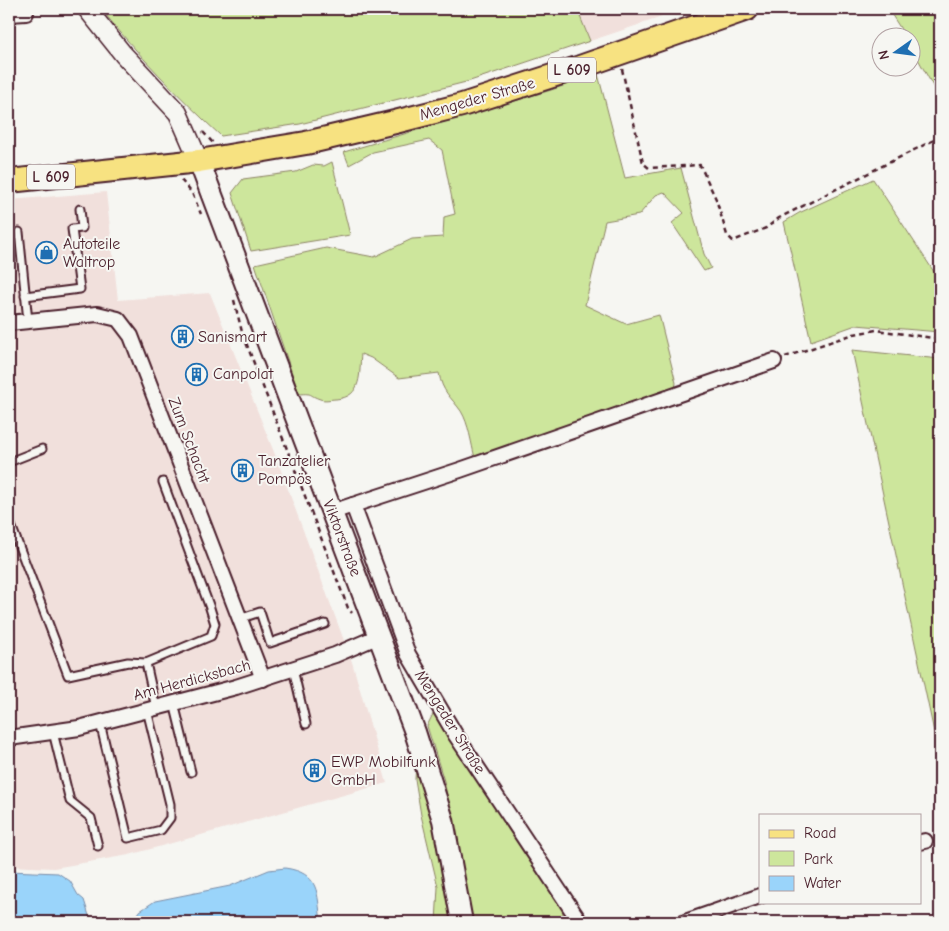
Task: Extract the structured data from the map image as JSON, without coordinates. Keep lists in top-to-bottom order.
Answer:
{
  "streets": {
    "main road": ["L 609", "Mengeder Straße", "Viktorstraße"],
    "street": ["Zum Schacht", "Am Herdicksbach"]
  },
  "crossings": [
    ["L 609", "Mengeder Straße"],
    ["L 609", "Viktorstraße"],
    ["Mengeder Straße", "Viktorstraße"],
    ["Zum Schacht", "Am Herdicksbach"],
    ["Viktorstraße", "Am Herdicksbach"]
  ],
  "places": {
    "shop": ["Autoteile Waltrop"],
    "building": [
      "Sanismart",
      "Canpolat",
      "Tanzatelier Pompös",
      "EWP Mobilfunk GmbH"
    ]
  },
  "legend": ["Road", "Park", "Water"],
  "north": "left"
}
